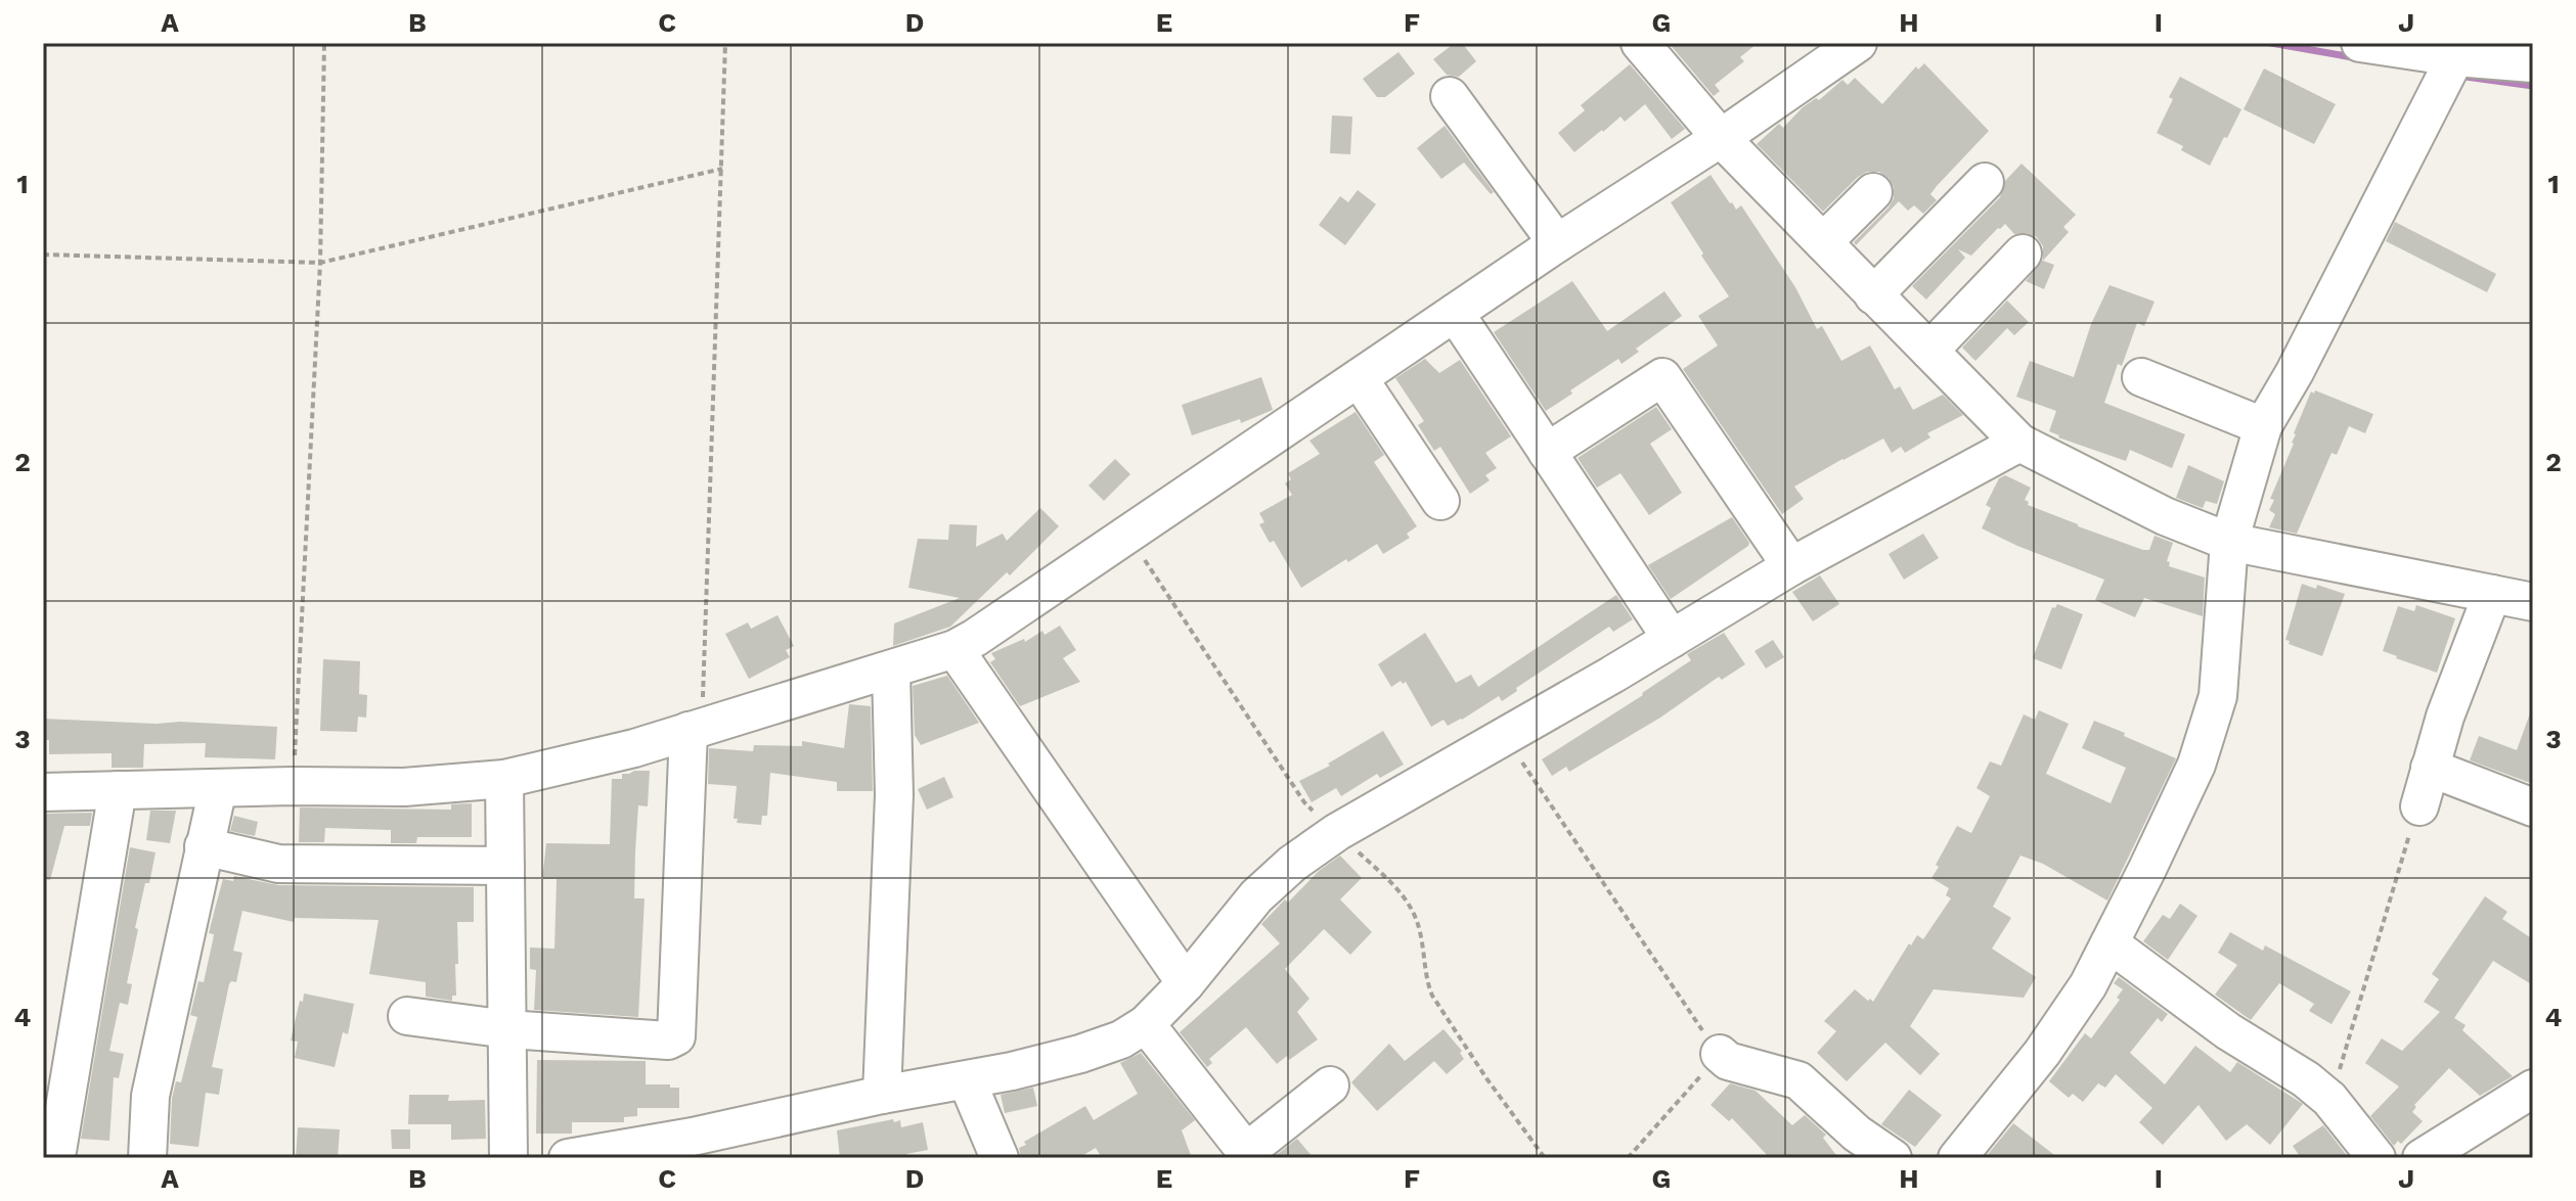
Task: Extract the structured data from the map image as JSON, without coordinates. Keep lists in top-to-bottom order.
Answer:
{
  "grid": {
    "columns": [
      "A",
      "B",
      "C",
      "D",
      "E",
      "F",
      "G",
      "H",
      "I",
      "J"
    ],
    "rows": [
      "1",
      "2",
      "3",
      "4"
    ]
  }
}
